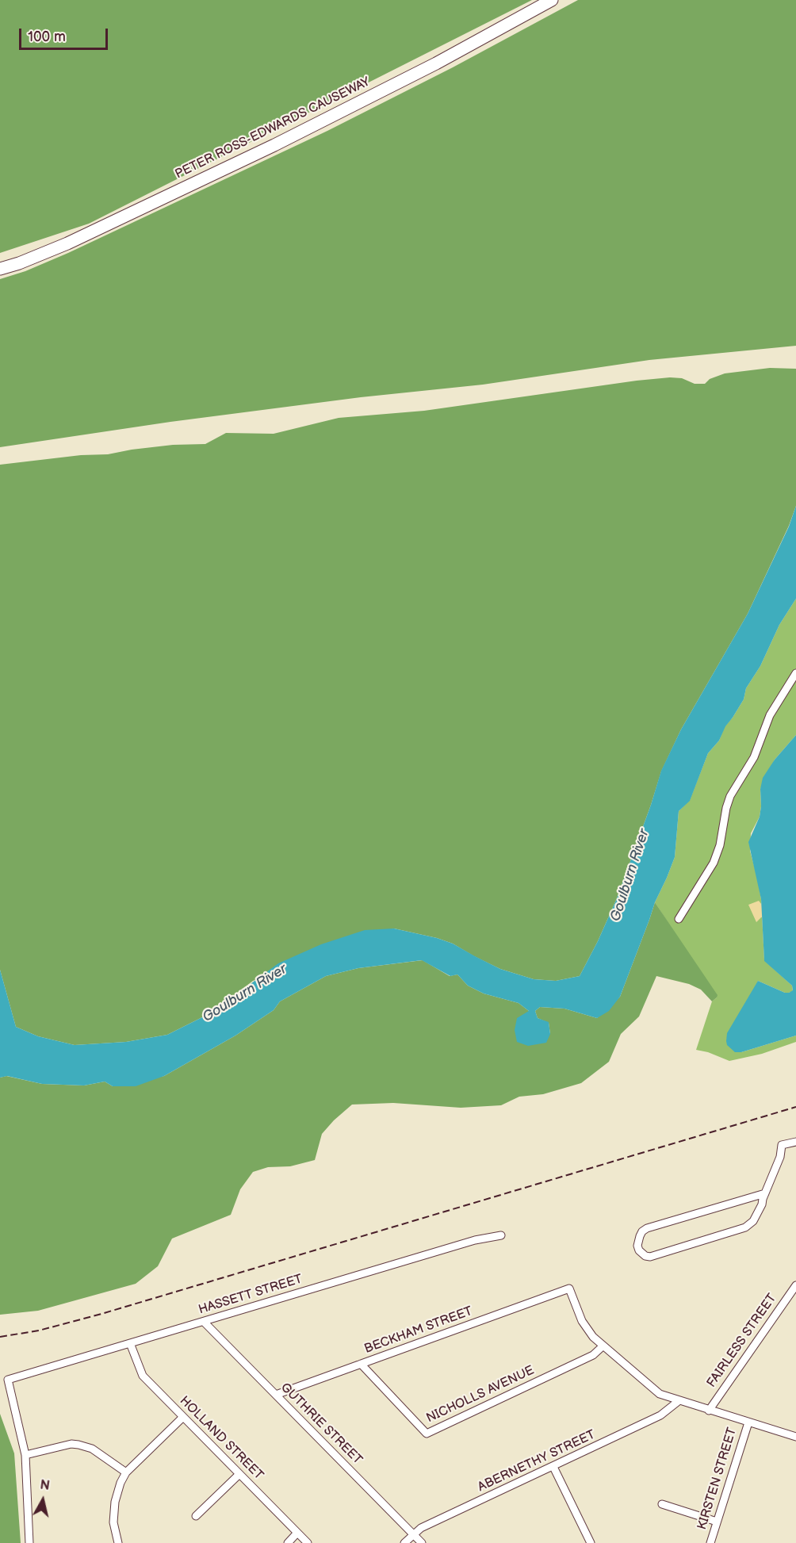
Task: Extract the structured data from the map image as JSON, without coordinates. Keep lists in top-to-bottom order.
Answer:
{
  "streets": {
    "highway": ["PETER ROSS-EDWARDS CAUSEWAY"],
    "street": [
      "HASSETT STREET",
      "BECKHAM STREET",
      "FAIRLESS STREET",
      "NICHOLLS AVENUE",
      "GUTHRIE STREET",
      "HOLLAND STREET",
      "ABERNETHY STREET",
      "KIRSTEN STREET"
    ]
  },
  "crossings": [
    ["HASSETT STREET", "GUTHRIE STREET"],
    ["HASSETT STREET", "HOLLAND STREET"],
    ["BECKHAM STREET", "NICHOLLS AVENUE"],
    ["BECKHAM STREET", "GUTHRIE STREET"],
    ["GUTHRIE STREET", "ABERNETHY STREET"]
  ],
  "water": ["Goulburn River"],
  "scale_bar": "100 m",
  "north": "top"
}
